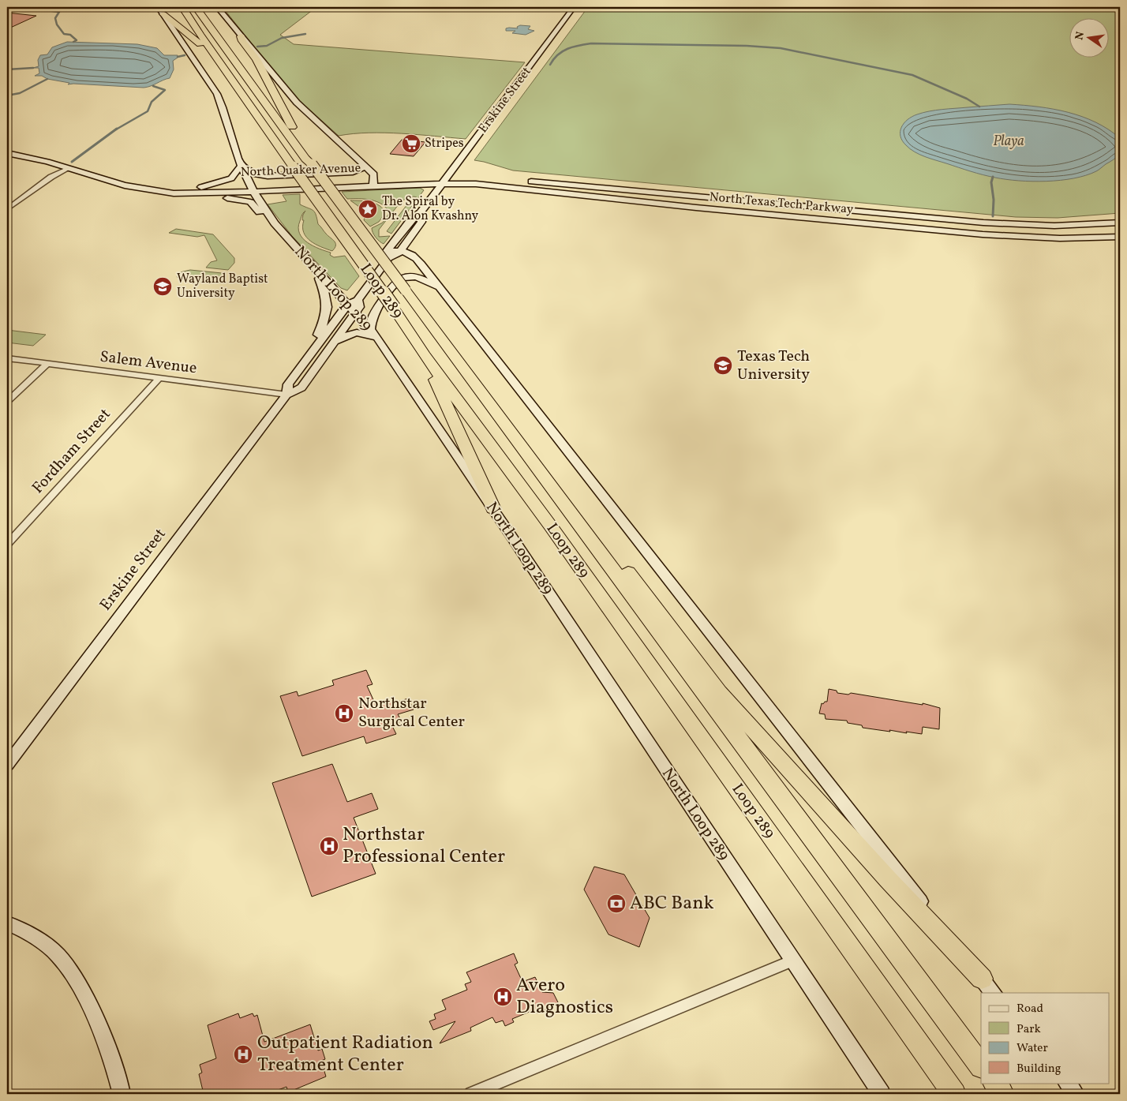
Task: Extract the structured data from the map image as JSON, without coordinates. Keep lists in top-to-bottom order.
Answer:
{
  "streets": {
    "highway": ["Loop 289"],
    "main road": [
      "Erskine Street",
      "North Quaker Avenue",
      "North Texas Tech Parkway",
      "North Loop 289"
    ],
    "street": ["Salem Avenue", "Fordham Street"]
  },
  "crossings": [
    ["Erskine Street", "North Quaker Avenue"],
    ["Erskine Street", "North Texas Tech Parkway"],
    ["Erskine Street", "North Loop 289"],
    ["Erskine Street", "Salem Avenue"],
    ["North Quaker Avenue", "North Texas Tech Parkway"],
    ["North Quaker Avenue", "North Loop 289"],
    ["Salem Avenue", "Fordham Street"]
  ],
  "water": ["Playa"],
  "places": {
    "supermarket": ["Stripes"],
    "place": ["The Spiral by Dr. Alon Kvashny"],
    "school or university": ["Wayland Baptist University", "Texas Tech University"],
    "hospital": [
      "Northstar Surgical Center",
      "Northstar Professional Center",
      "Avero Diagnostics",
      "Outpatient Radiation Treatment Center"
    ],
    "bank": ["ABC Bank"]
  },
  "legend": [
    "Road",
    "Park",
    "Water",
    "Building"
  ],
  "north": "left"
}
